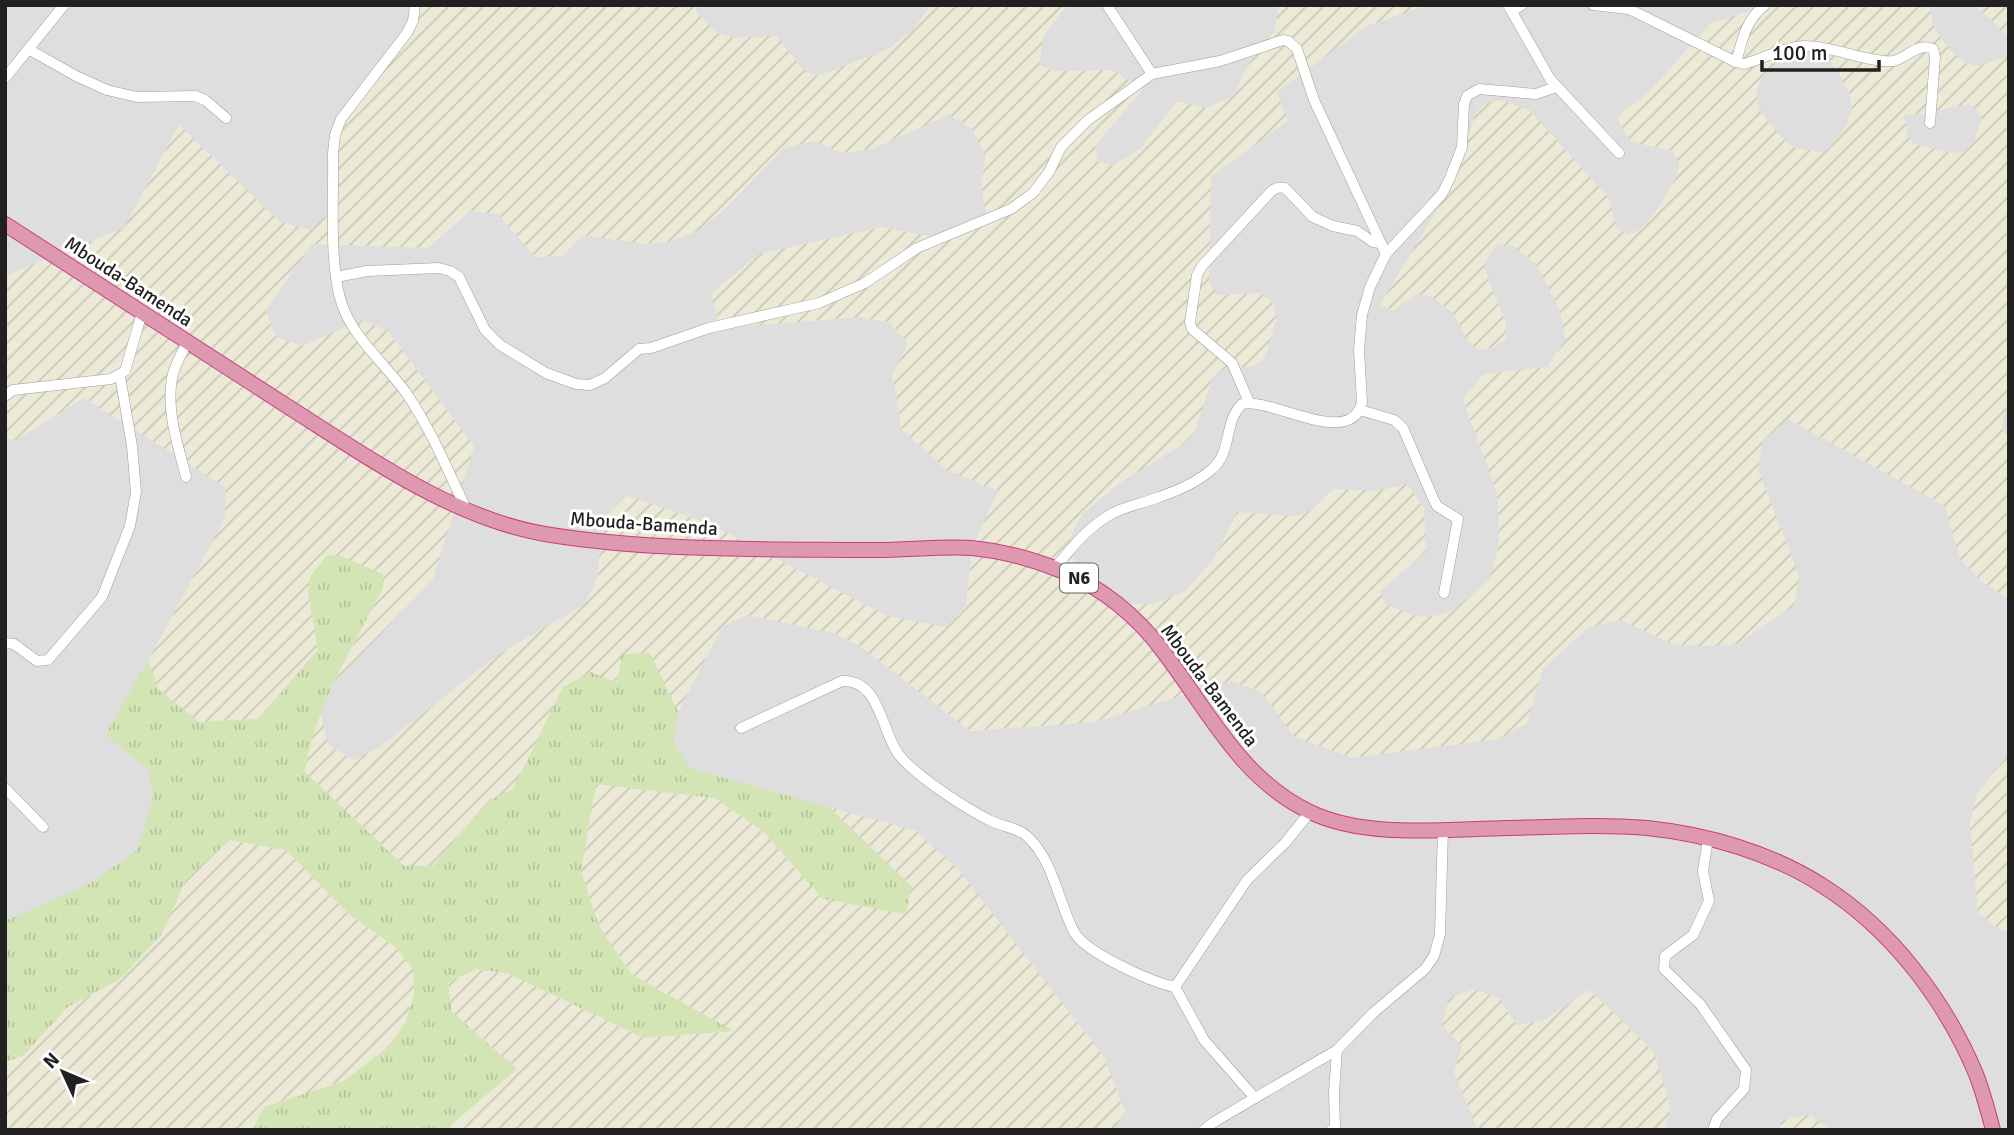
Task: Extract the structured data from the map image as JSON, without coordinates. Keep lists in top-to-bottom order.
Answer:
{
  "streets": {
    "highway": ["Mbouda-Bamenda", "N6"]
  },
  "scale_bar": "100 m",
  "north": "top left"
}
